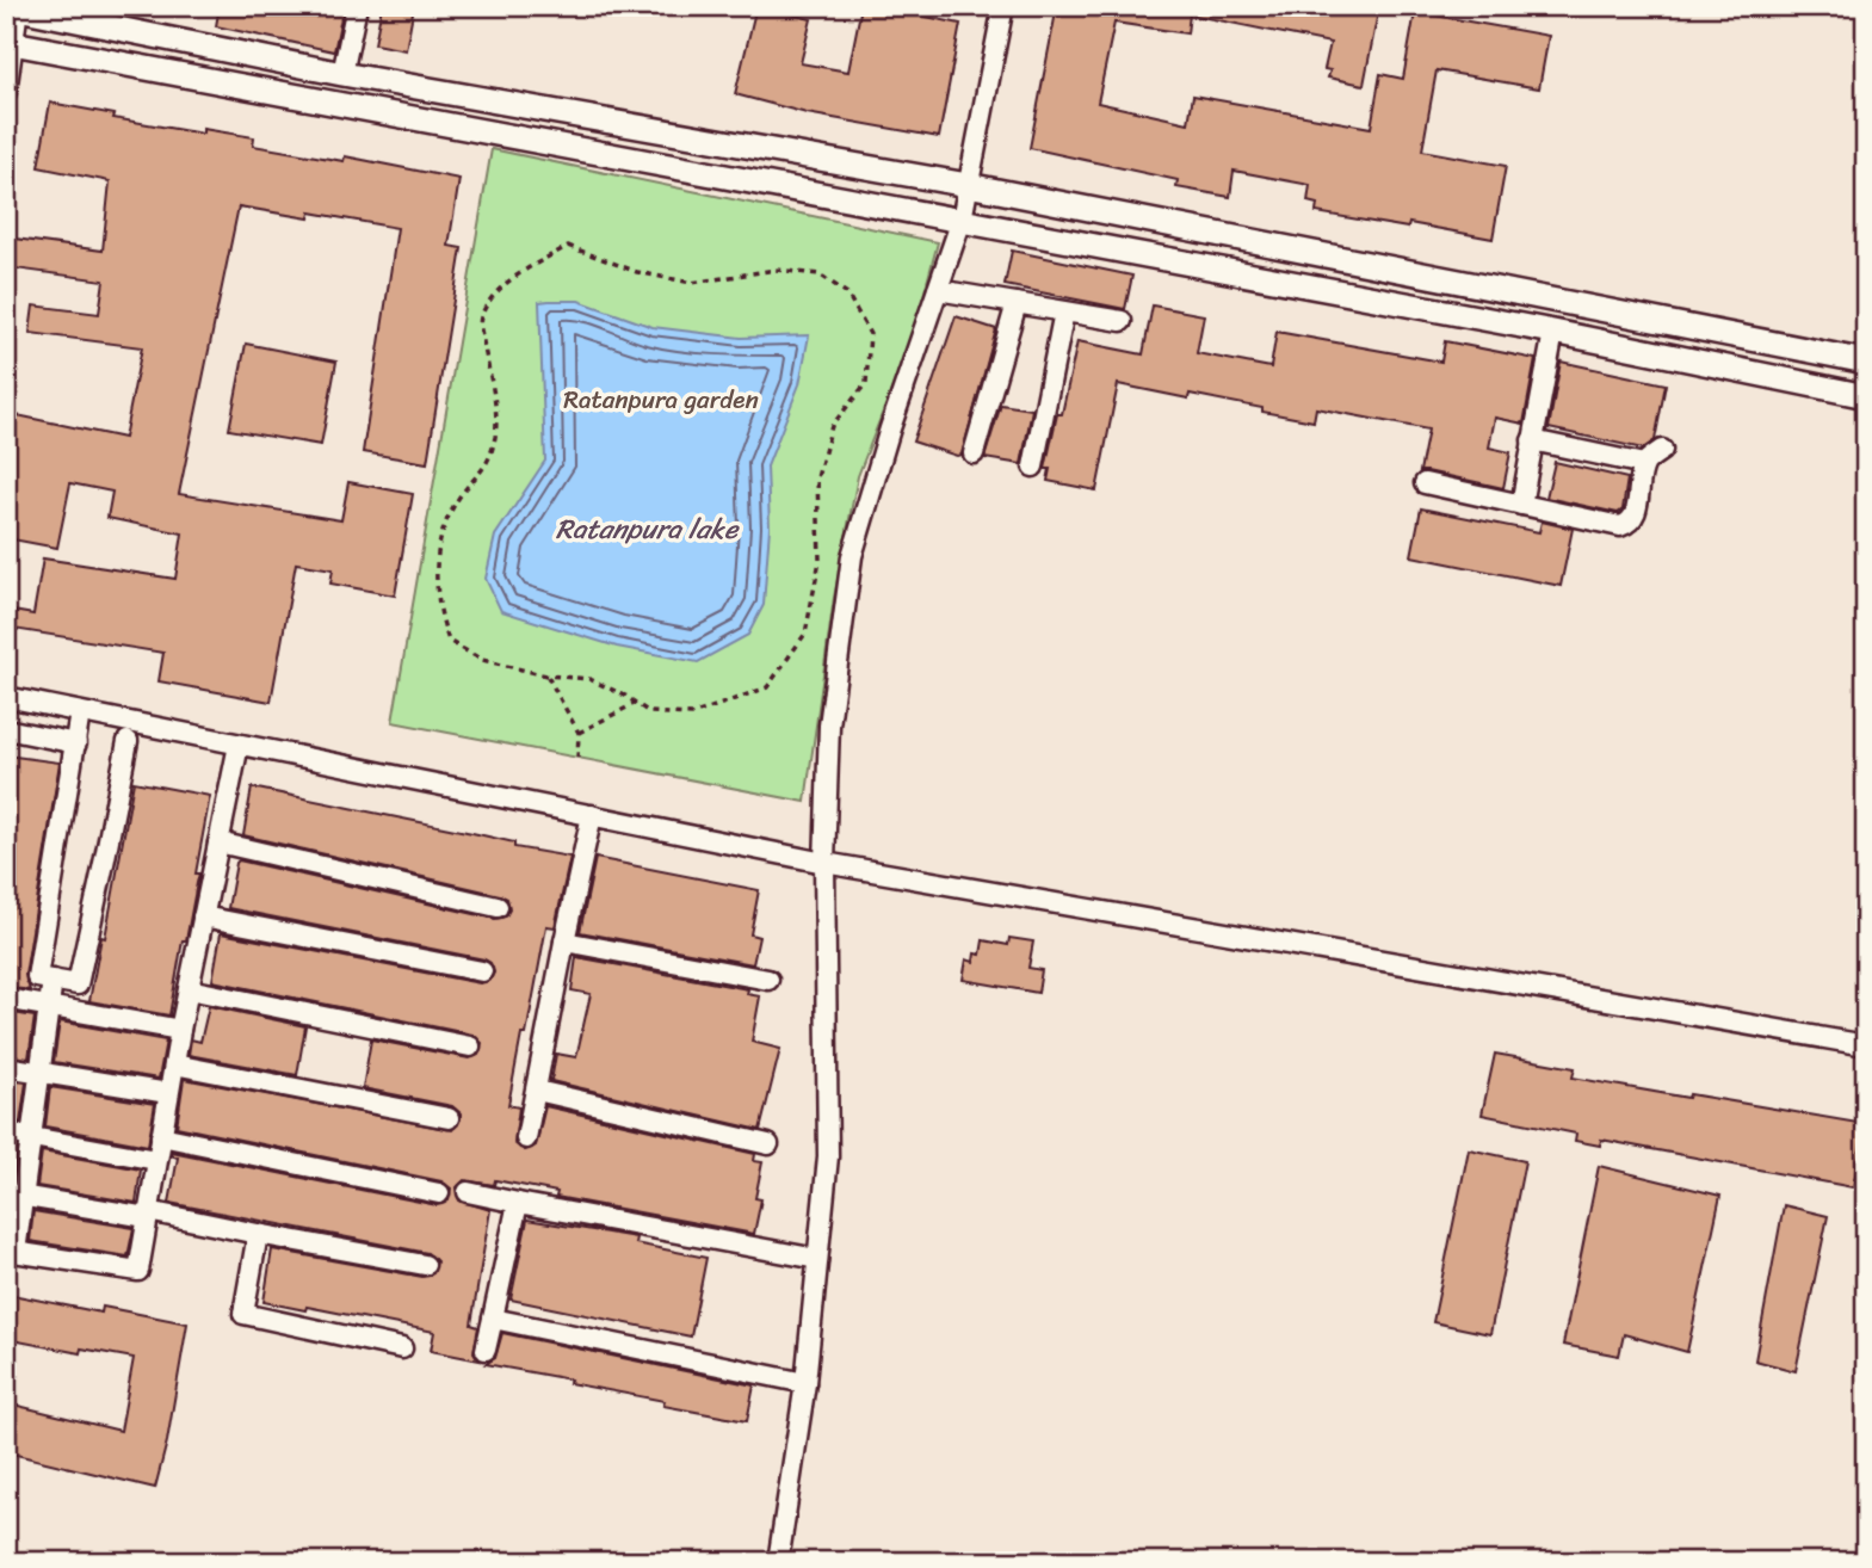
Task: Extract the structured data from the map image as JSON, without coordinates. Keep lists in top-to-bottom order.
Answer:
{
  "water": ["Ratanpura lake"],
  "parks": ["Ratanpura garden"]
}
